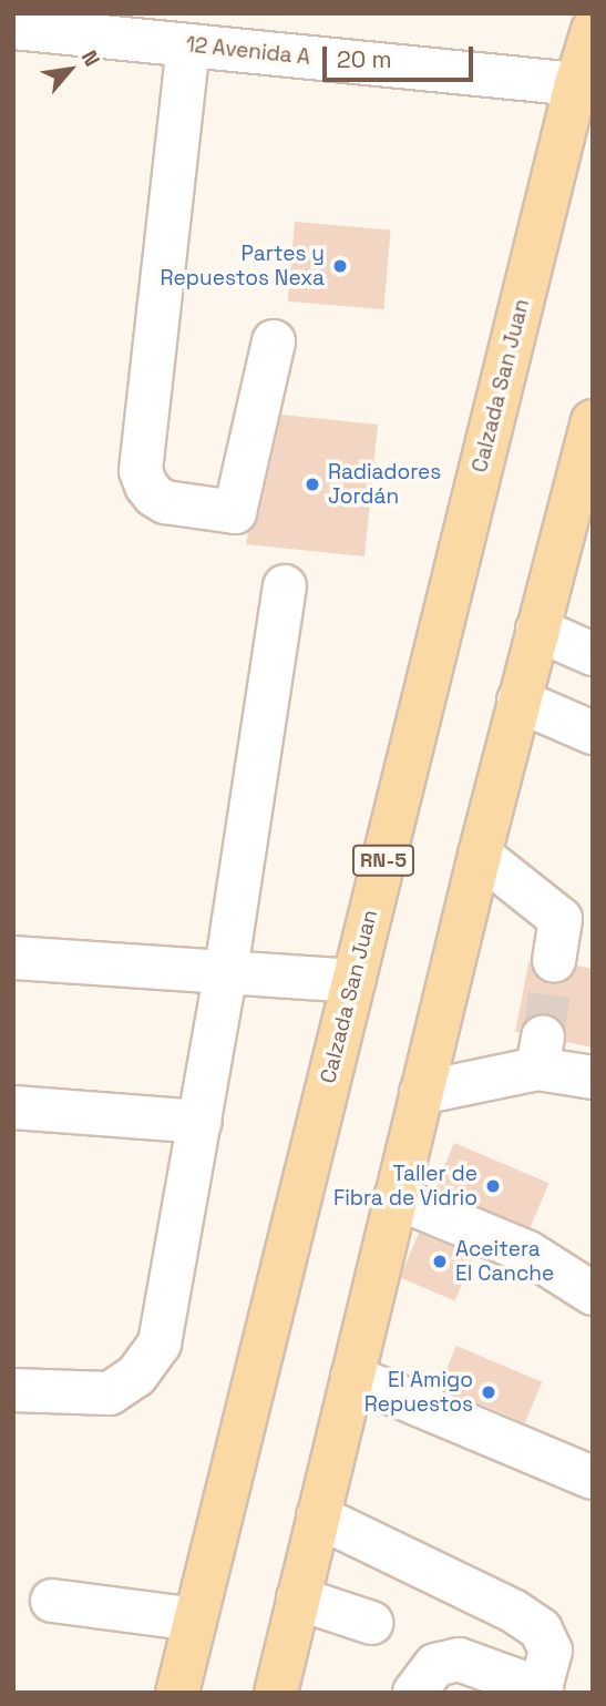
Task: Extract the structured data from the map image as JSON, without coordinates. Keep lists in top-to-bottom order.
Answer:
{
  "streets": {
    "main road": ["Calzada San Juan", "RN-5"],
    "street": ["12 Avenida A"]
  },
  "crossings": [
    ["12 Avenida A", "Calzada San Juan"]
  ],
  "places": [
    "Partes y Repuestos Nexa",
    "Radiadores Jordán",
    "Taller de Fibra de Vidrio",
    "Aceitera El Canche",
    "El Amigo Repuestos"
  ],
  "scale_bar": "20 m",
  "north": "top right"
}
